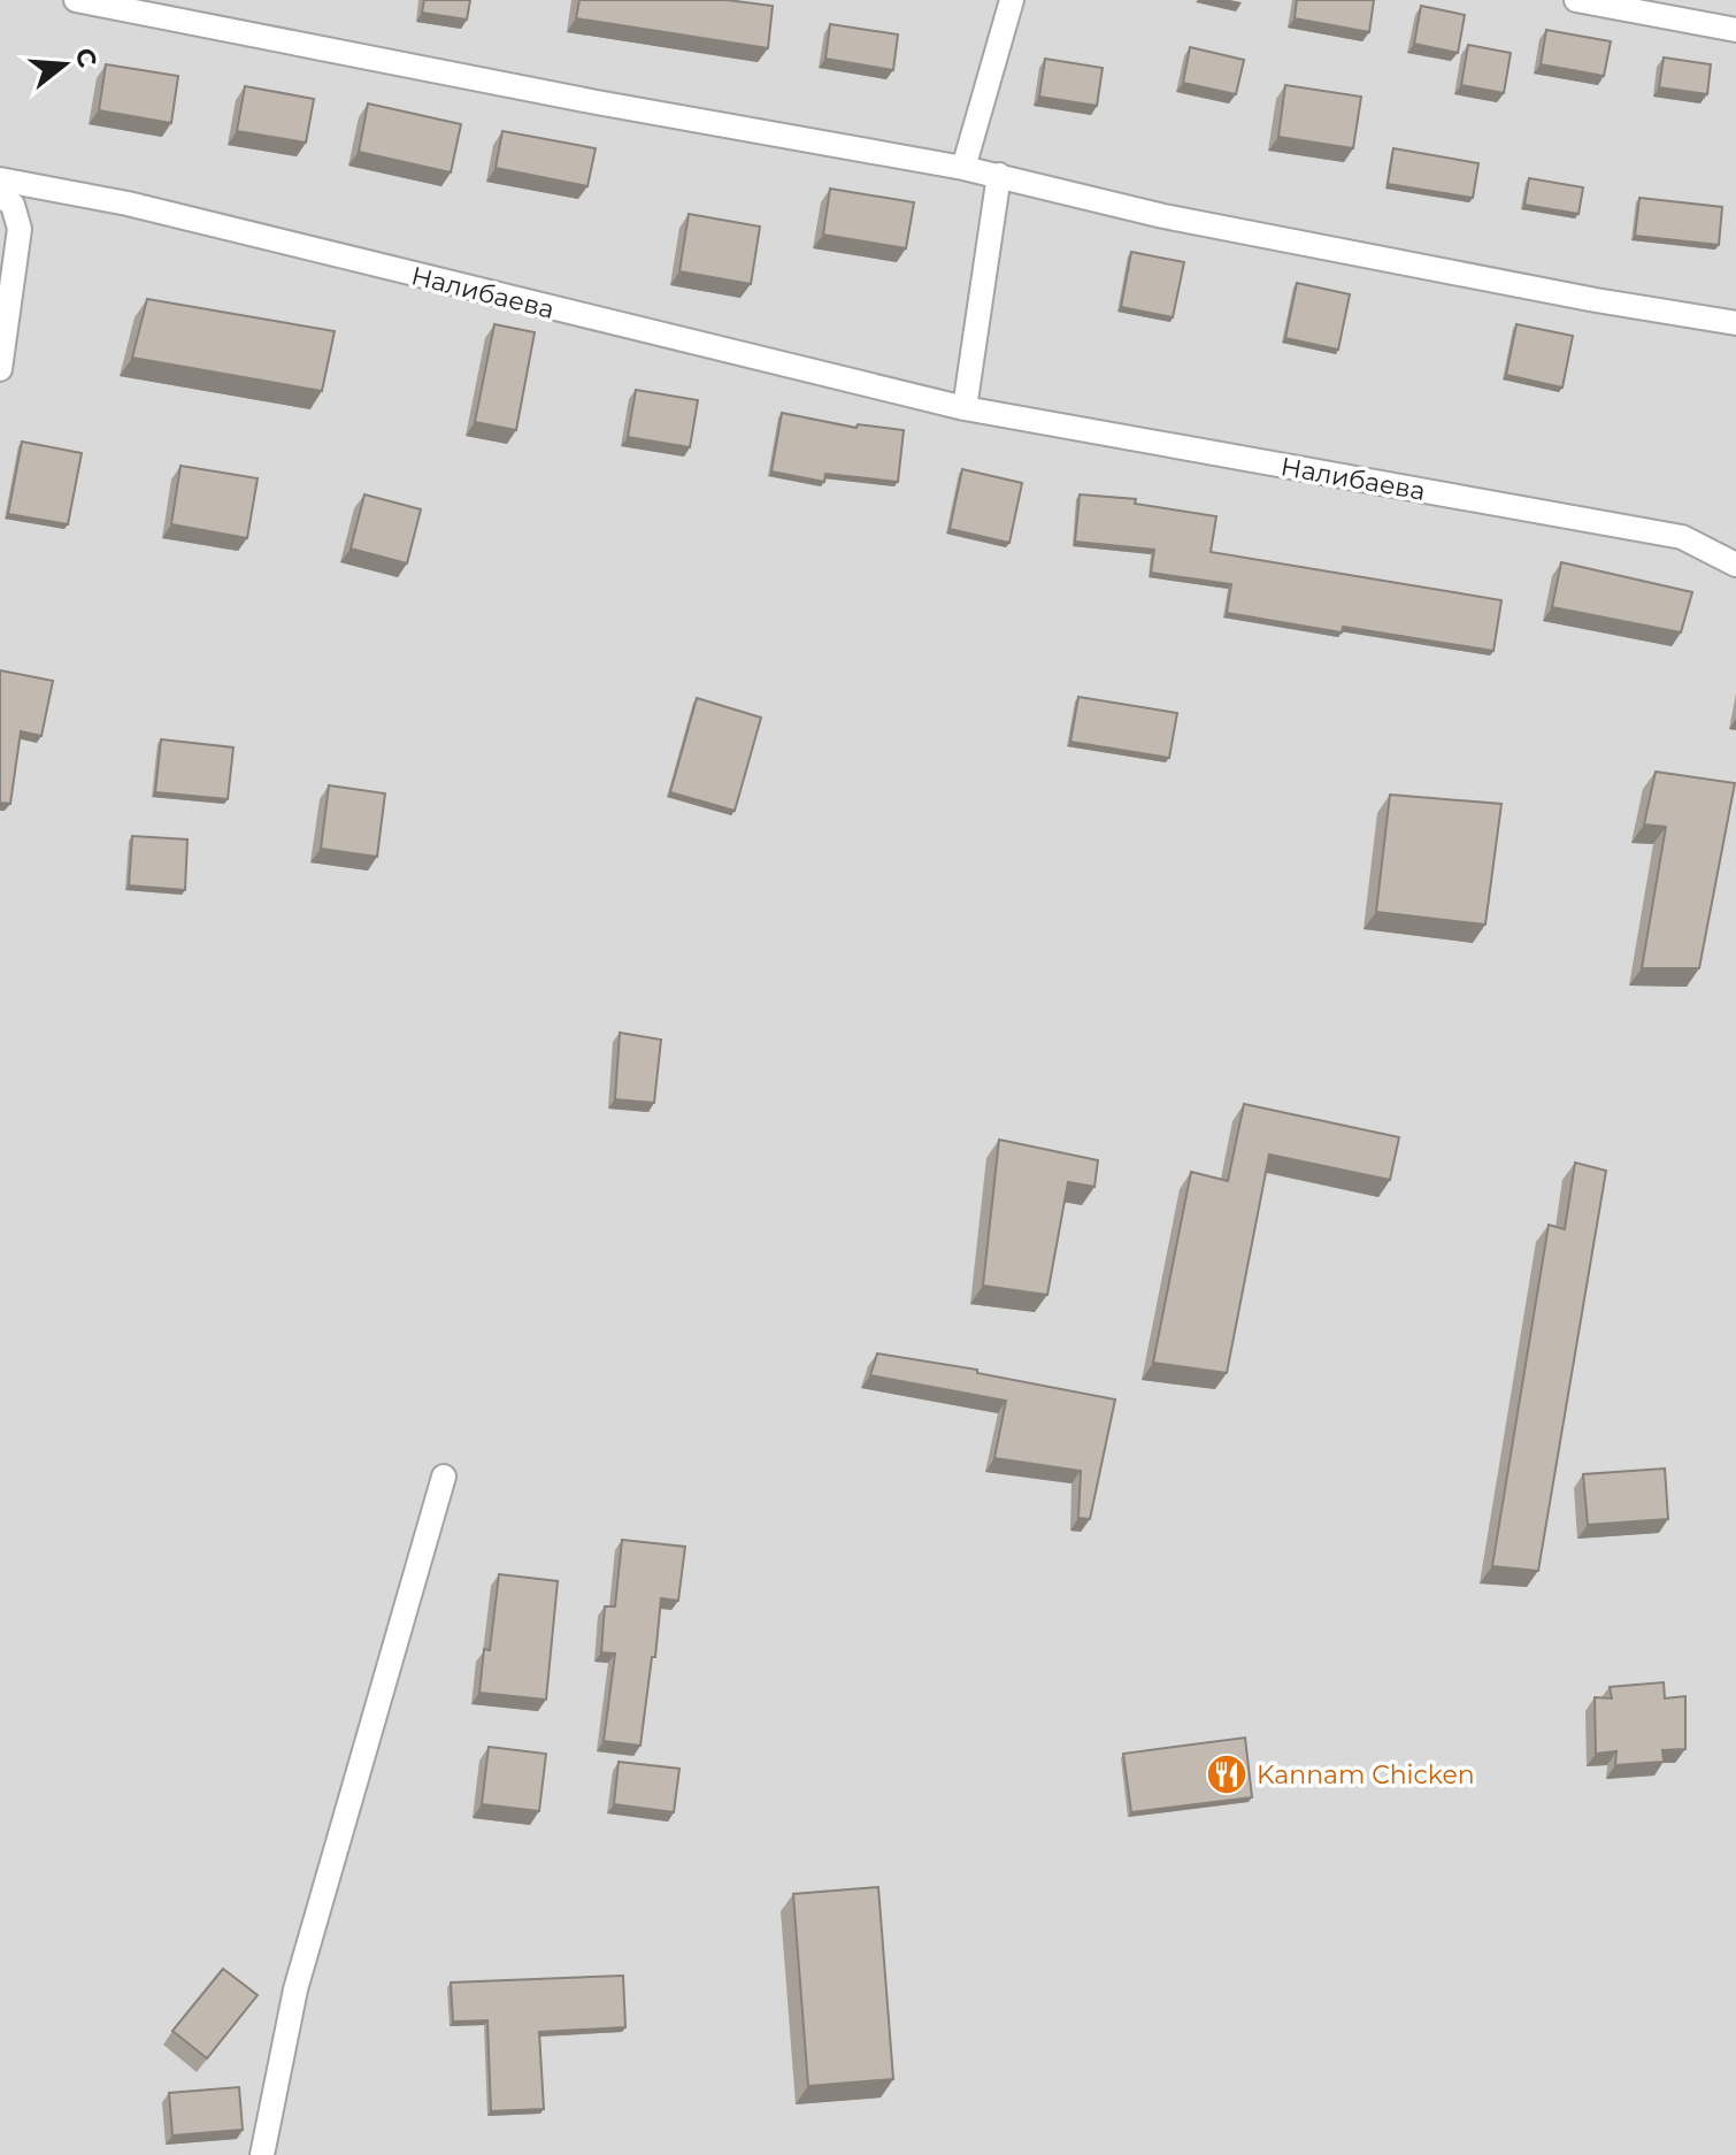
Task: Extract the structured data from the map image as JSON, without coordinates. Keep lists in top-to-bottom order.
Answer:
{
  "streets": {
    "street": ["Налибаева"]
  },
  "places": {
    "restaurant": ["Kannam Chicken"]
  },
  "north": "right"
}
